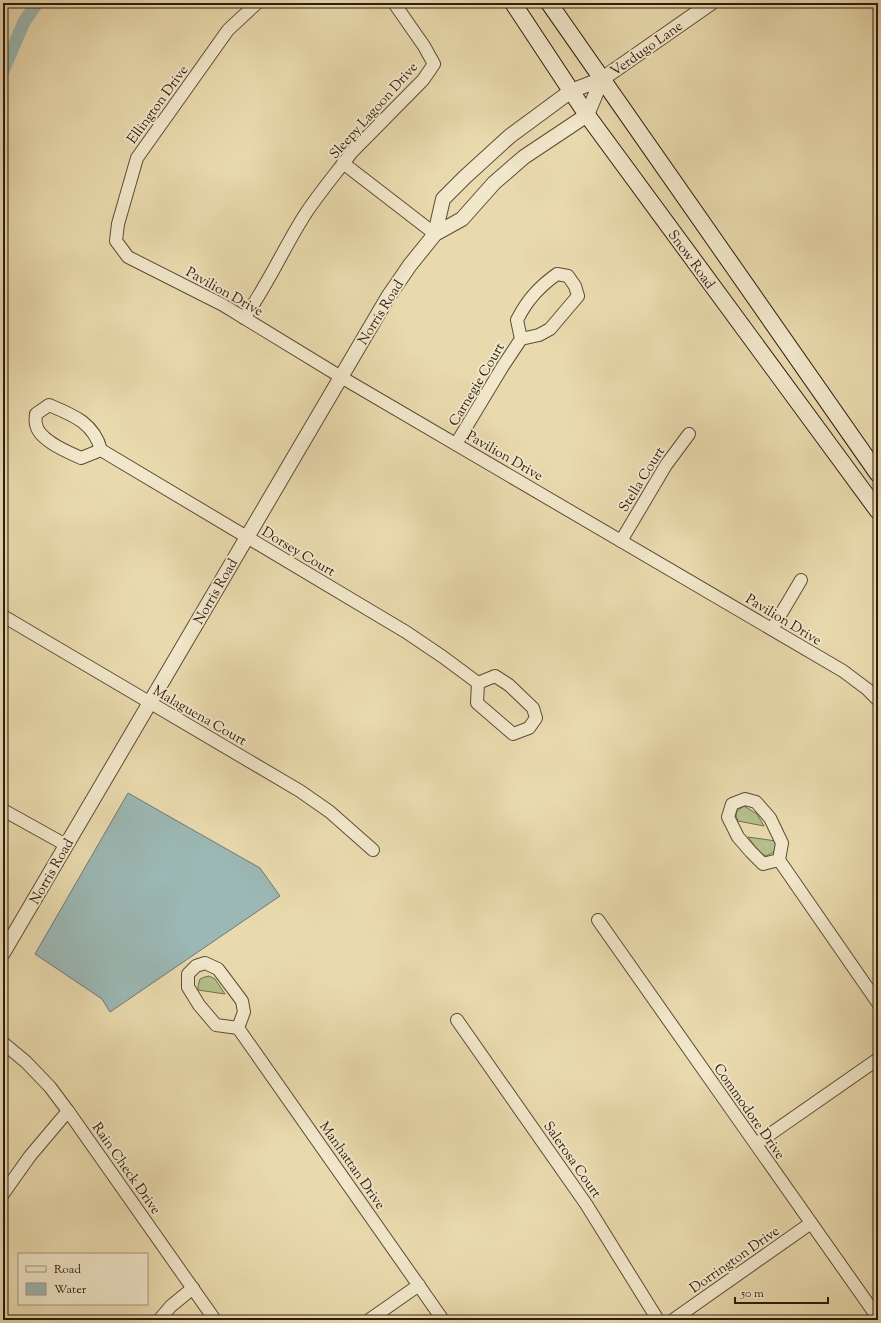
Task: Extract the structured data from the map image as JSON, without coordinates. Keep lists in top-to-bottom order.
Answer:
{
  "streets": {
    "main road": ["Snow Road"],
    "street": [
      "Verdugo Lane",
      "Ellington Drive",
      "Sleepy Lagoon Drive",
      "Pavilion Drive",
      "Norris Road",
      "Carnegie Court",
      "Stella Court",
      "Dorsey Court",
      "Malaguena Court",
      "Commodore Drive",
      "Salerosa Court",
      "Manhattan Drive",
      "Rain Check Drive",
      "Dorrington Drive"
    ]
  },
  "crossings": [
    ["Verdugo Lane", "Snow Road"],
    ["Verdugo Lane", "Norris Road"],
    ["Ellington Drive", "Pavilion Drive"],
    ["Sleepy Lagoon Drive", "Pavilion Drive"],
    ["Snow Road", "Norris Road"],
    ["Pavilion Drive", "Norris Road"],
    ["Pavilion Drive", "Carnegie Court"],
    ["Pavilion Drive", "Stella Court"],
    ["Norris Road", "Dorsey Court"],
    ["Norris Road", "Malaguena Court"],
    ["Commodore Drive", "Dorrington Drive"]
  ],
  "legend": ["Road", "Water"],
  "scale_bar": "50 m"
}
